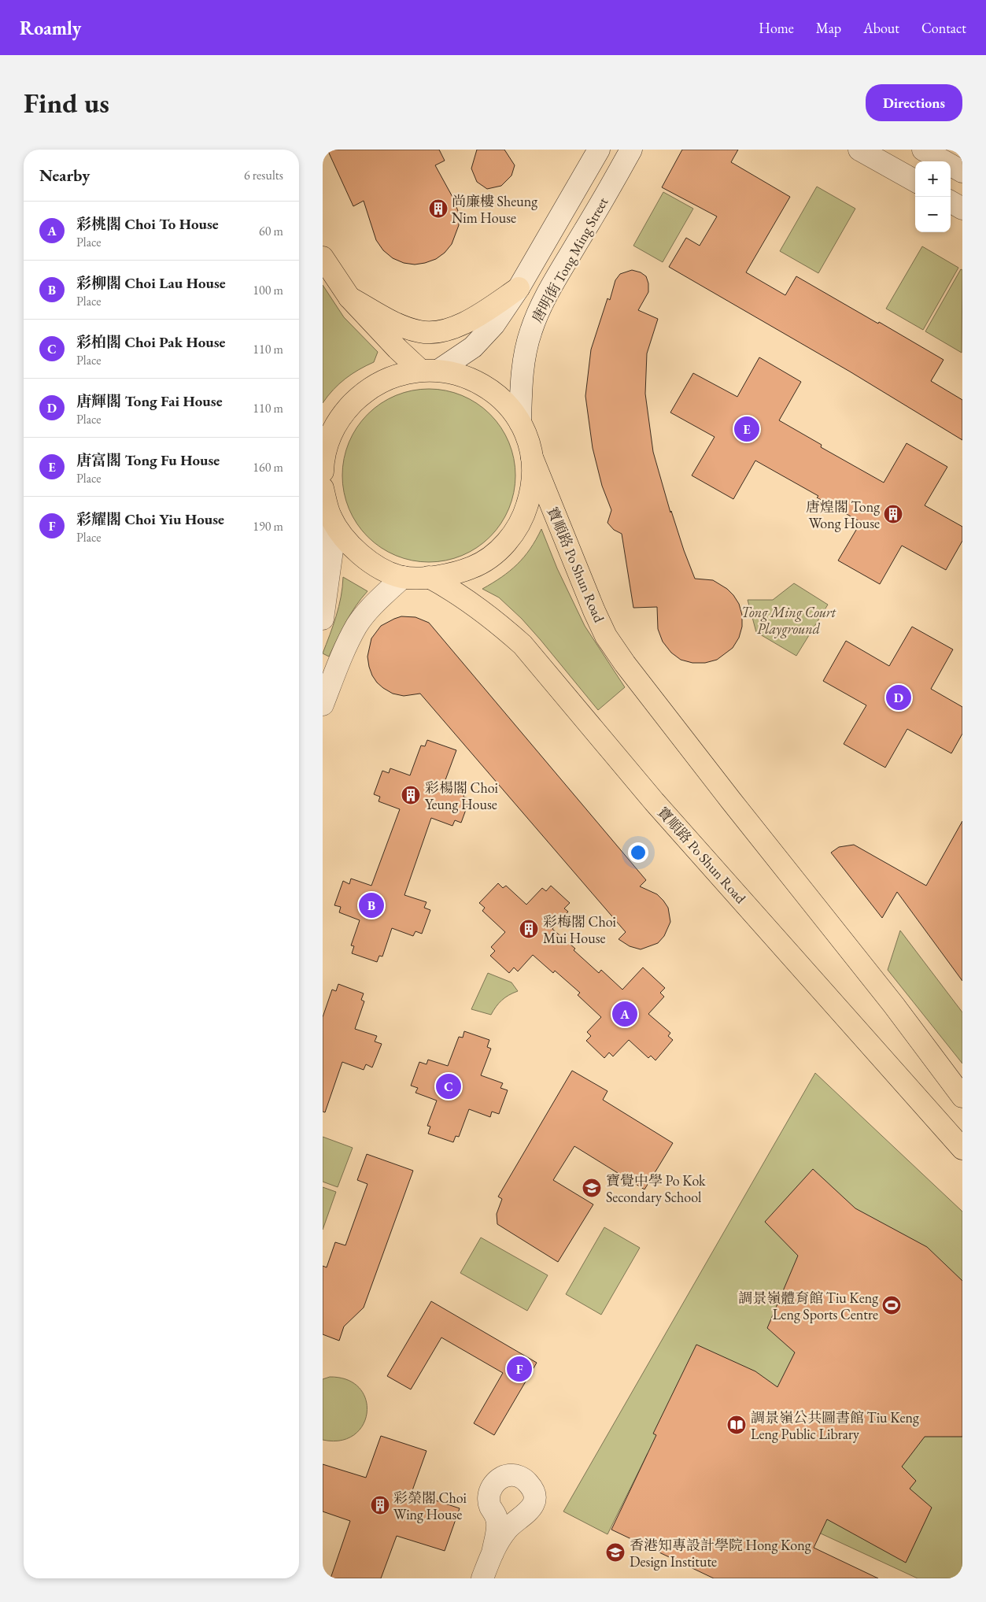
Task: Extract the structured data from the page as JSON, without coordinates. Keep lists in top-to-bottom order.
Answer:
{
  "streets": {
    "main road": ["唐明街 Tong Ming Street", "寶順路 Po Shun Road"]
  },
  "parks": ["Tong Ming Court Playground"],
  "places": {
    "building": [
      "尚廉樓 Sheung Nim House",
      "唐煌閣 Tong Wong House",
      "彩楊閣 Choi Yeung House",
      "彩梅閣 Choi Mui House",
      "彩榮閣 Choi Wing House"
    ],
    "school or university": ["寶覺中學 Po Kok Secondary School", "香港知專設計學院 Hong Kong Design Institute"],
    "sports": ["調景嶺體育館 Tiu Keng Leng Sports Centre"],
    "library": ["調景嶺公共圖書館 Tiu Keng Leng Public Library"]
  },
  "page": {
    "header": "Roamly",
    "nav": [
      "Home",
      "Map",
      "About",
      "Contact"
    ],
    "buttons": "Directions",
    "title": "Find us",
    "heading": ["Nearby", "6 results"],
    "map_buttons": ["+", "−"],
    "list": [
      {
        "mark": "A",
        "name": "彩桃閣 Choi To House",
        "note": "Place",
        "value": "60 m"
      },
      {
        "mark": "B",
        "name": "彩柳閣 Choi Lau House",
        "note": "Place",
        "value": "100 m"
      },
      {
        "mark": "C",
        "name": "彩柏閣 Choi Pak House",
        "note": "Place",
        "value": "110 m"
      },
      {
        "mark": "D",
        "name": "唐輝閣 Tong Fai House",
        "note": "Place",
        "value": "110 m"
      },
      {
        "mark": "E",
        "name": "唐富閣 Tong Fu House",
        "note": "Place",
        "value": "160 m"
      },
      {
        "mark": "F",
        "name": "彩耀閣 Choi Yiu House",
        "note": "Place",
        "value": "190 m"
      }
    ],
    "pins": [
      "E",
      "D",
      "B",
      "A",
      "C",
      "F"
    ]
  }
}
